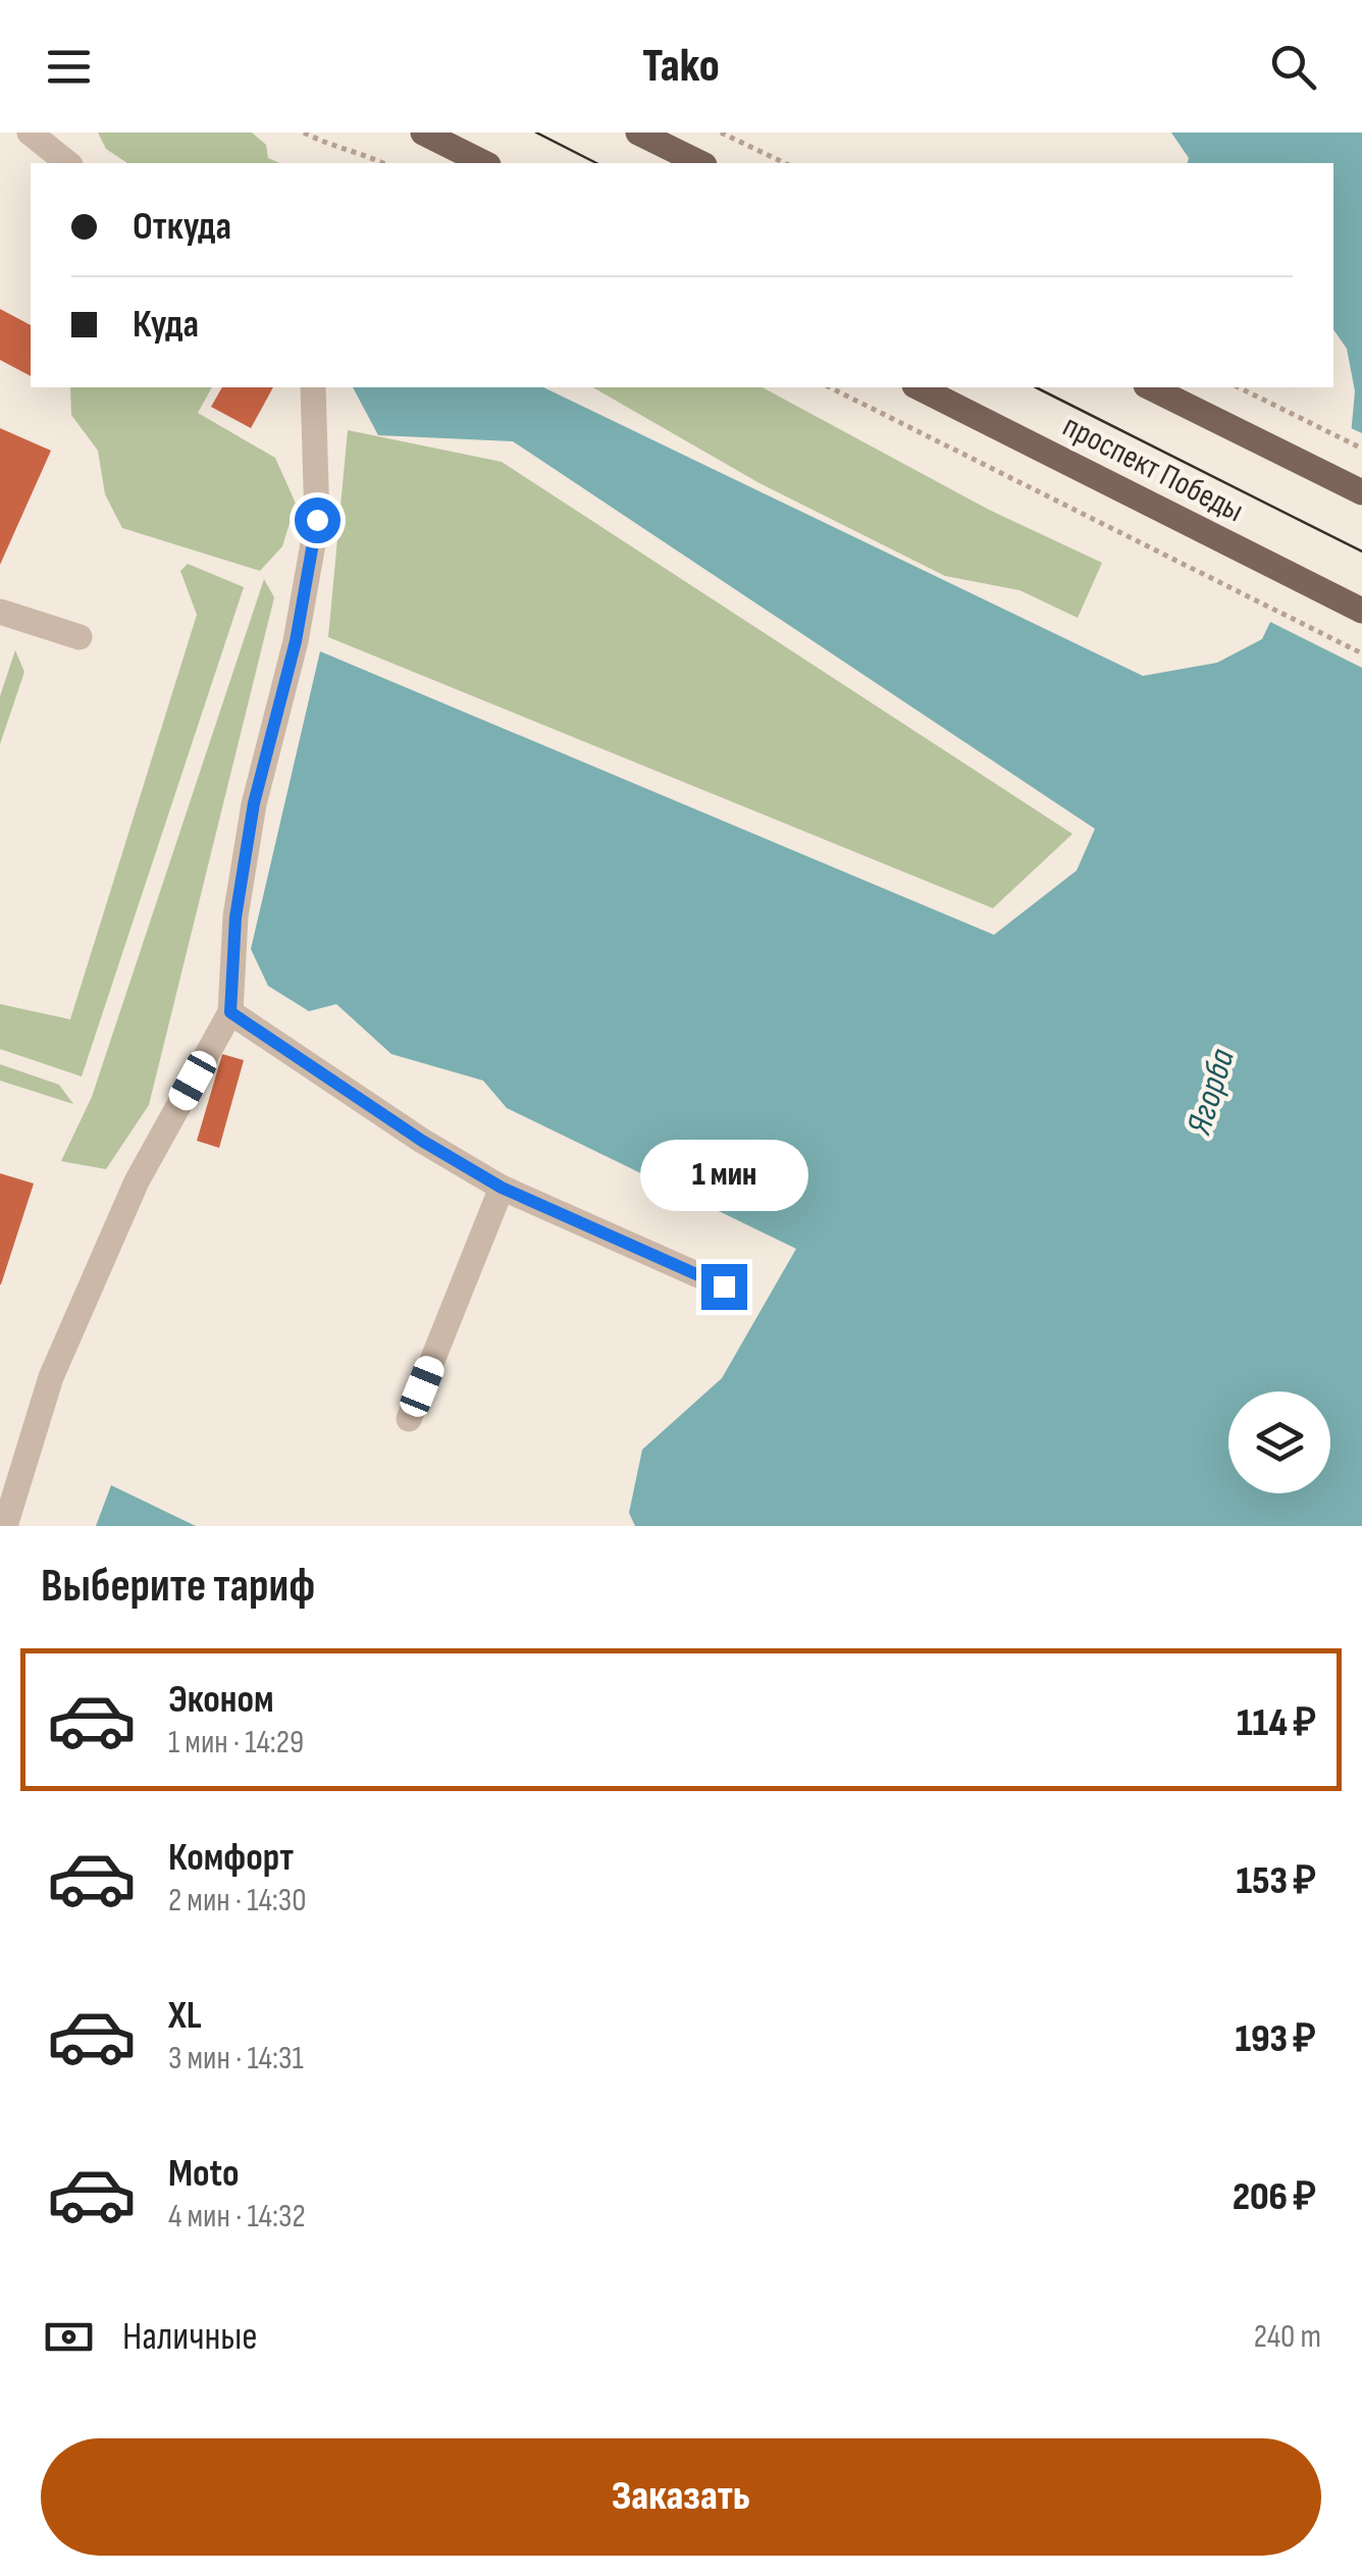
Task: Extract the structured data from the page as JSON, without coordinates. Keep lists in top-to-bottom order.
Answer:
{
  "streets": {
    "main road": ["проспект Победы"]
  },
  "water": ["Ягорба"],
  "page": {
    "header": "Tako",
    "banner": ["Откуда", "Куда"],
    "bubble": "1 мин",
    "heading": "Выберите тариф",
    "list": [
      {
        "name": "Эконом",
        "note": "1 мин · 14:29",
        "value": "114 ₽"
      },
      {
        "name": "Комфорт",
        "note": "2 мин · 14:30",
        "value": "153 ₽"
      },
      {
        "name": "XL",
        "note": "3 мин · 14:31",
        "value": "193 ₽"
      },
      {
        "name": "Moto",
        "note": "4 мин · 14:32",
        "value": "206 ₽"
      }
    ],
    "pay": ["Наличные", "240 m"],
    "buttons": "Заказать"
  }
}
